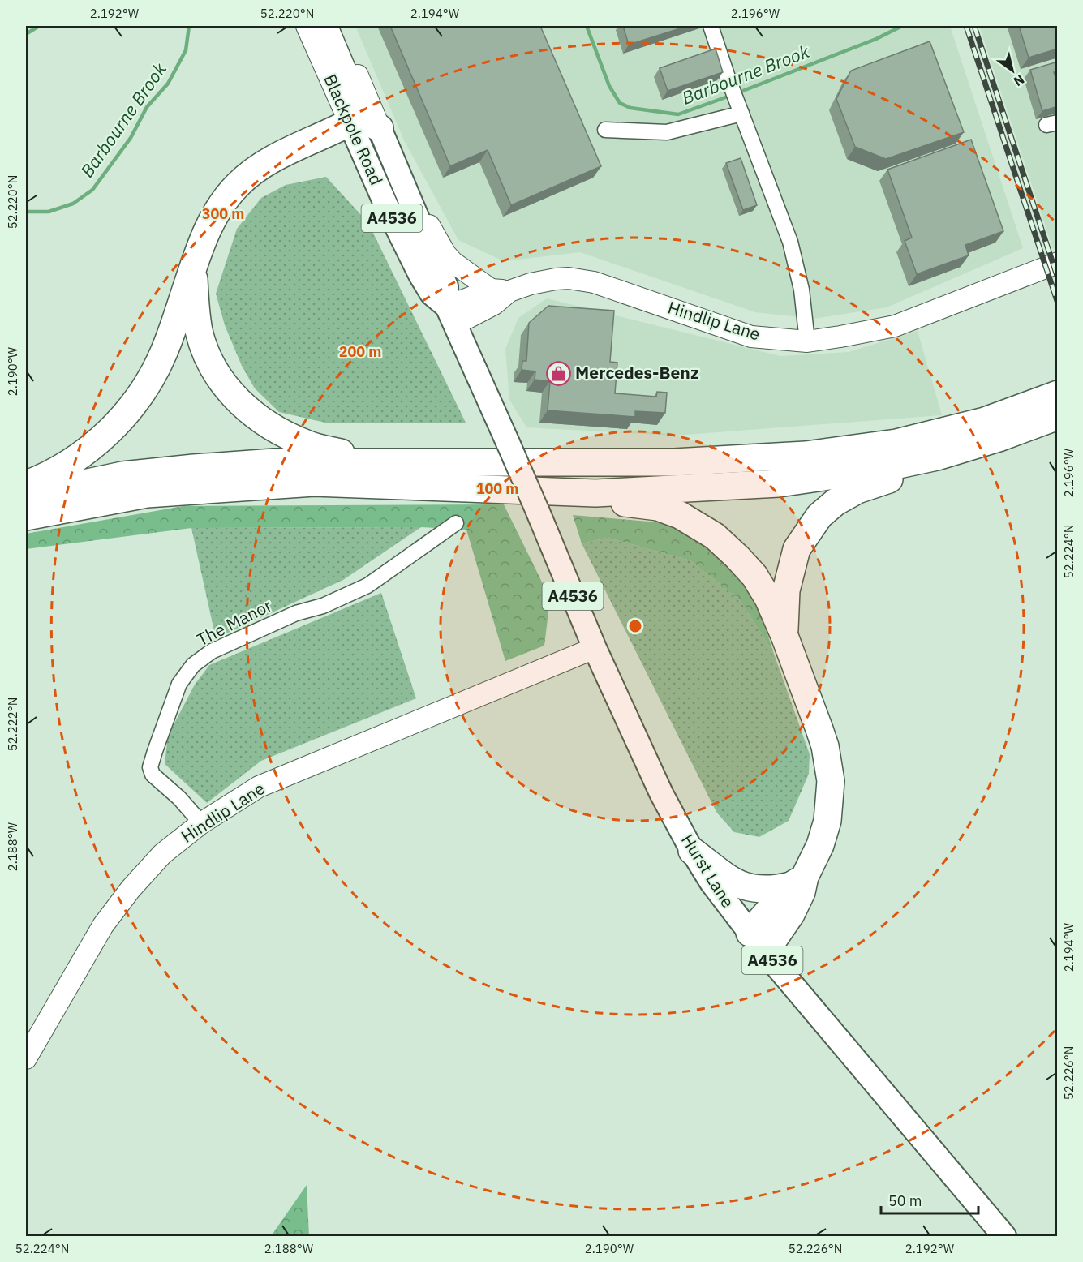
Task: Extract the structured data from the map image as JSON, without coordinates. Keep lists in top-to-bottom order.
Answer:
{
  "streets": {
    "main road": ["Blackpole Road", "A4536", "Hurst Lane"],
    "street": ["Hindlip Lane", "The Manor"]
  },
  "crossings": [
    ["Blackpole Road", "Hindlip Lane"],
    ["Blackpole Road", "Hurst Lane"],
    ["Hindlip Lane", "The Manor"],
    ["Hindlip Lane", "Hurst Lane"]
  ],
  "water": ["Barbourne Brook"],
  "places": {
    "shop": ["Mercedes-Benz"]
  },
  "scale_bar": "50 m",
  "north": "bottom right",
  "coordinates": [
    "2.192°W",
    "52.220°N",
    "2.194°W",
    "2.196°W",
    "2.190°W",
    "52.224°N",
    "52.222°N",
    "2.188°W",
    "52.226°N"
  ],
  "rings": ["300 m", "200 m", "100 m"]
}
